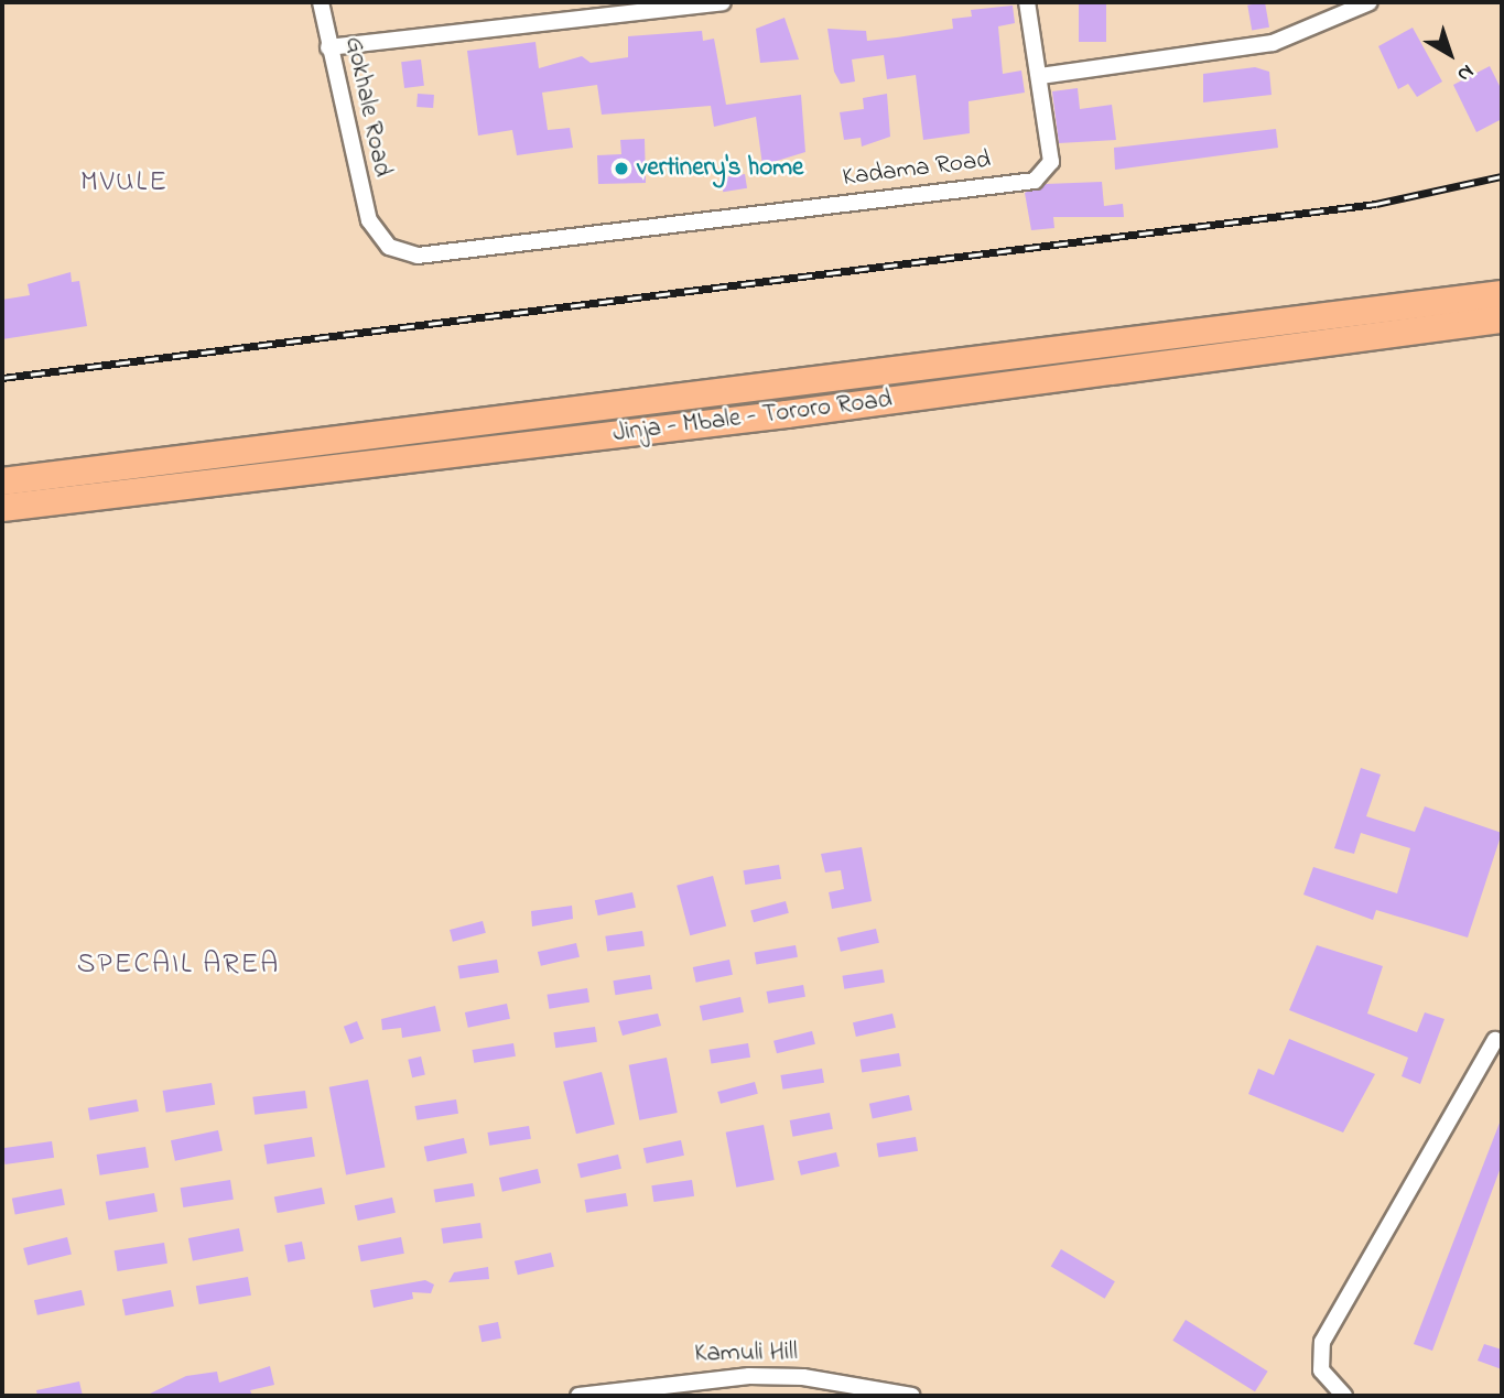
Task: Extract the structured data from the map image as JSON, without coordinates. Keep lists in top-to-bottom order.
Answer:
{
  "streets": {
    "highway": ["Jinja - Mbale - Tororo Road"],
    "street": ["Gokhale Road", "Kadama Road", "Kamuli Hill"]
  },
  "crossings": [
    ["Gokhale Road", "Kadama Road"]
  ],
  "districts": ["MVULE", "SPECAIL AREA"],
  "places": ["vertinery's home"],
  "north": "bottom right"
}
